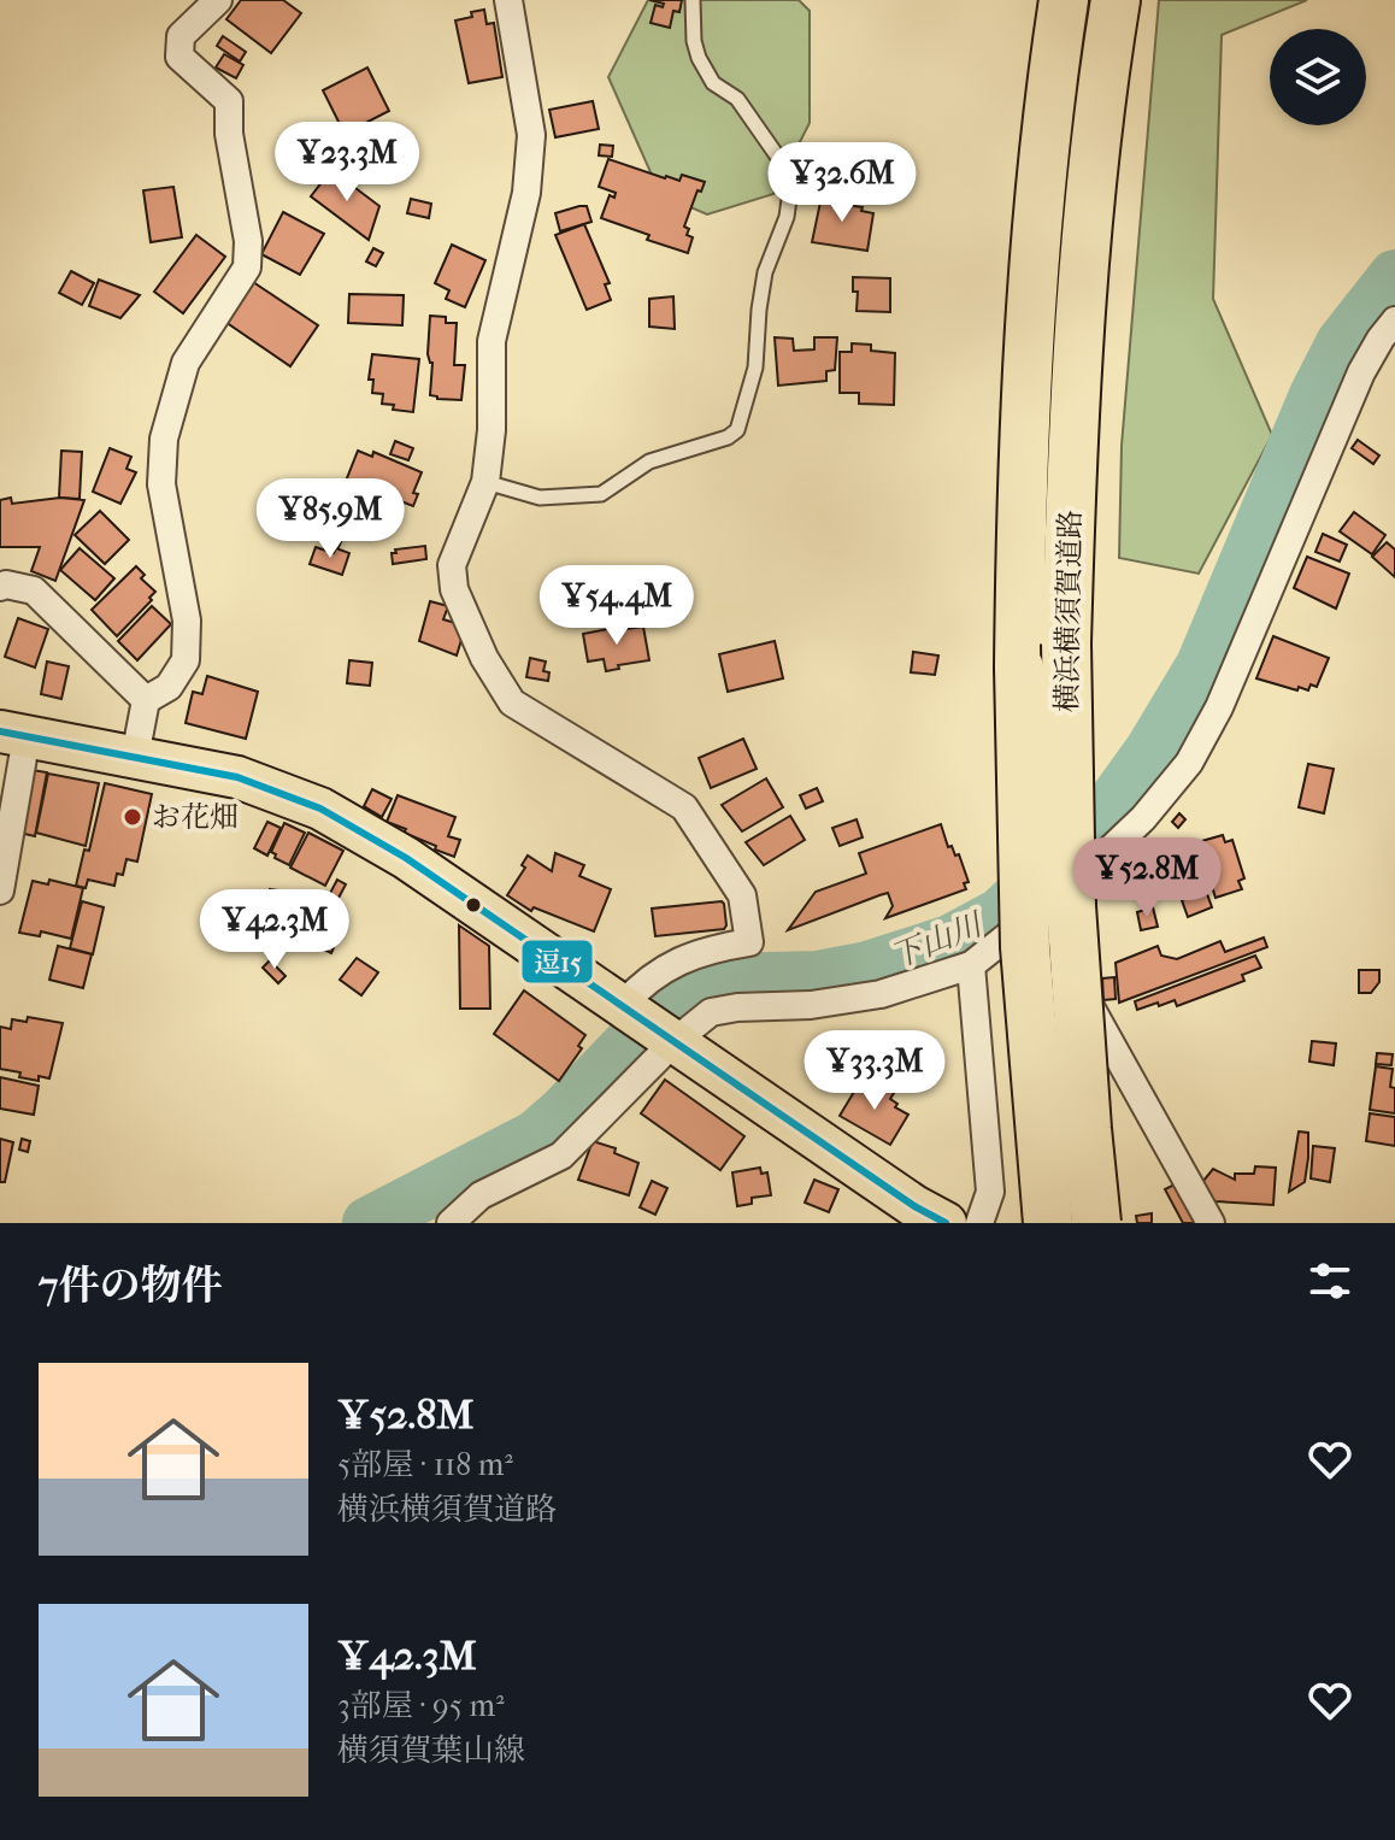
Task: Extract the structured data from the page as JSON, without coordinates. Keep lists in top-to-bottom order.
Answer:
{
  "streets": {
    "highway": ["横浜横須賀道路"]
  },
  "water": ["下山川"],
  "places": ["お花畑"],
  "lines": ["transit line 逗15"],
  "page": {
    "price": [
      "¥23.3M",
      "¥32.6M",
      "¥85.9M",
      "¥54.4M",
      "¥52.8M",
      "¥42.3M",
      "¥33.3M"
    ],
    "heading": "7件の物件",
    "list": [
      {
        "name": "¥52.8M",
        "note": "5部屋 · 118 m² · 横浜横須賀道路"
      },
      {
        "name": "¥42.3M",
        "note": "3部屋 · 95 m² · 横須賀葉山線"
      }
    ]
  }
}
